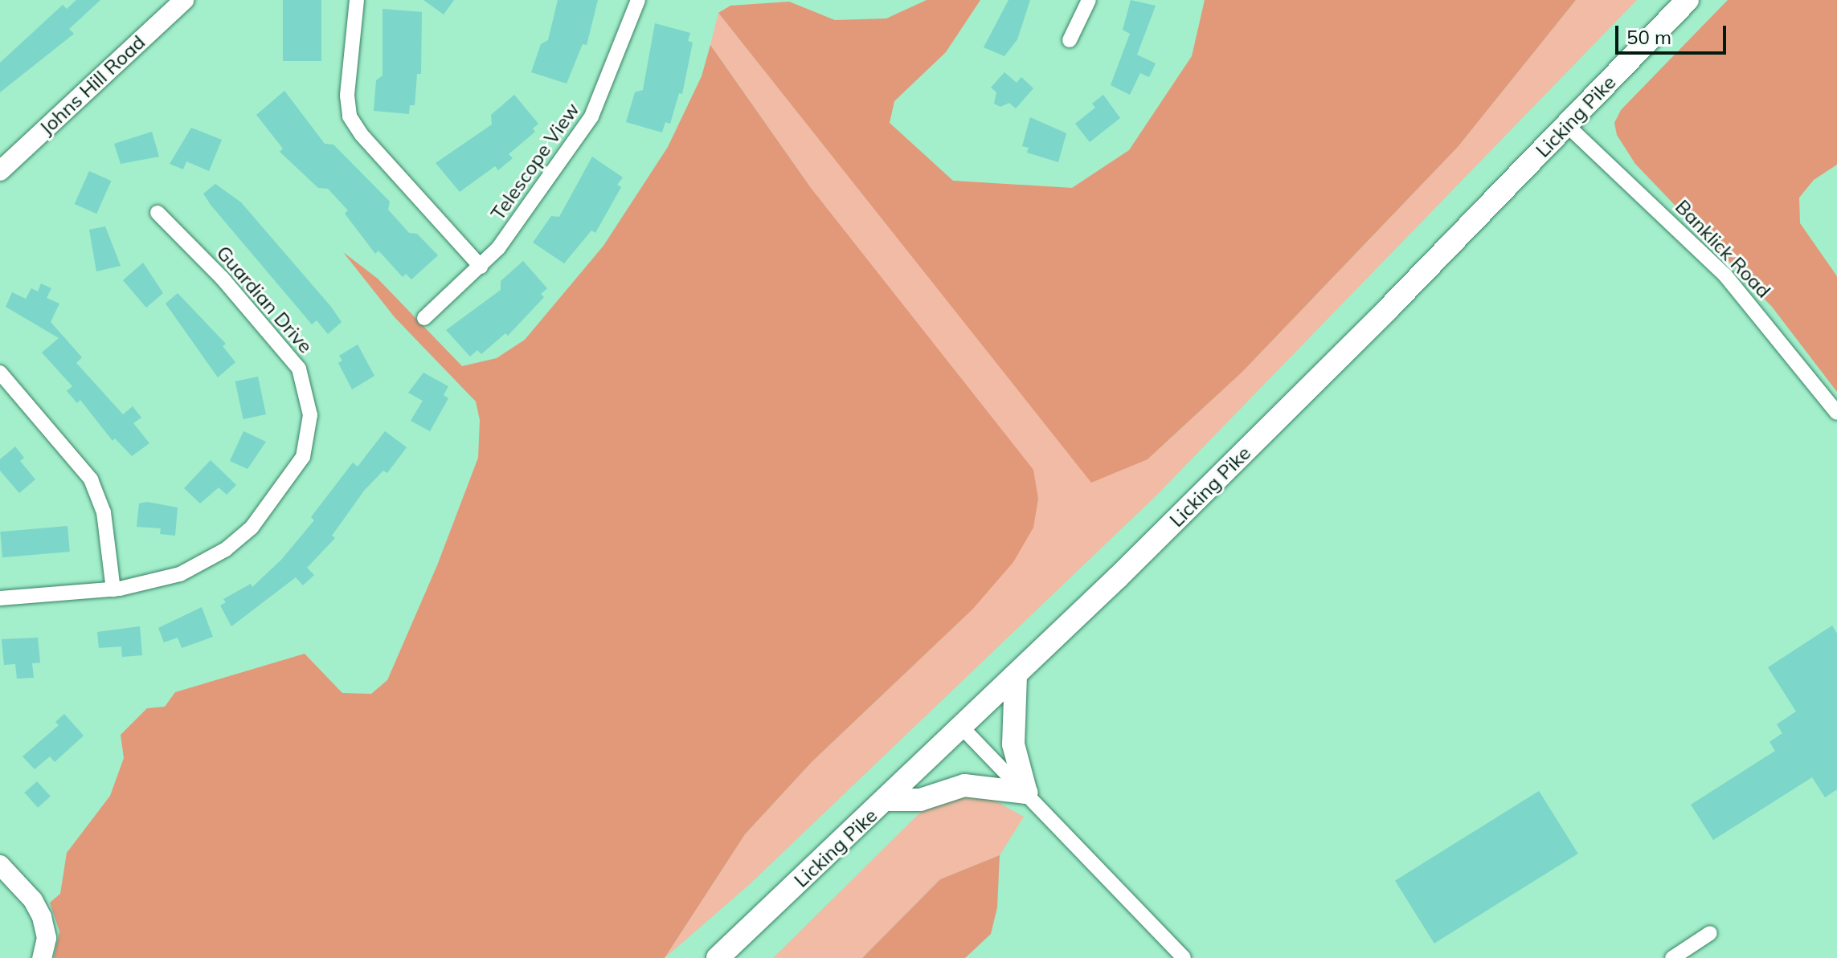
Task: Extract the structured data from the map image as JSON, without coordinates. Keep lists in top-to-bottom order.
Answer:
{
  "streets": {
    "main road": ["Johns Hill Road", "Licking Pike"],
    "street": ["Telescope View", "Banklick Road", "Guardian Drive"]
  },
  "crossings": [
    ["Licking Pike", "Banklick Road"]
  ],
  "scale_bar": "50 m"
}
